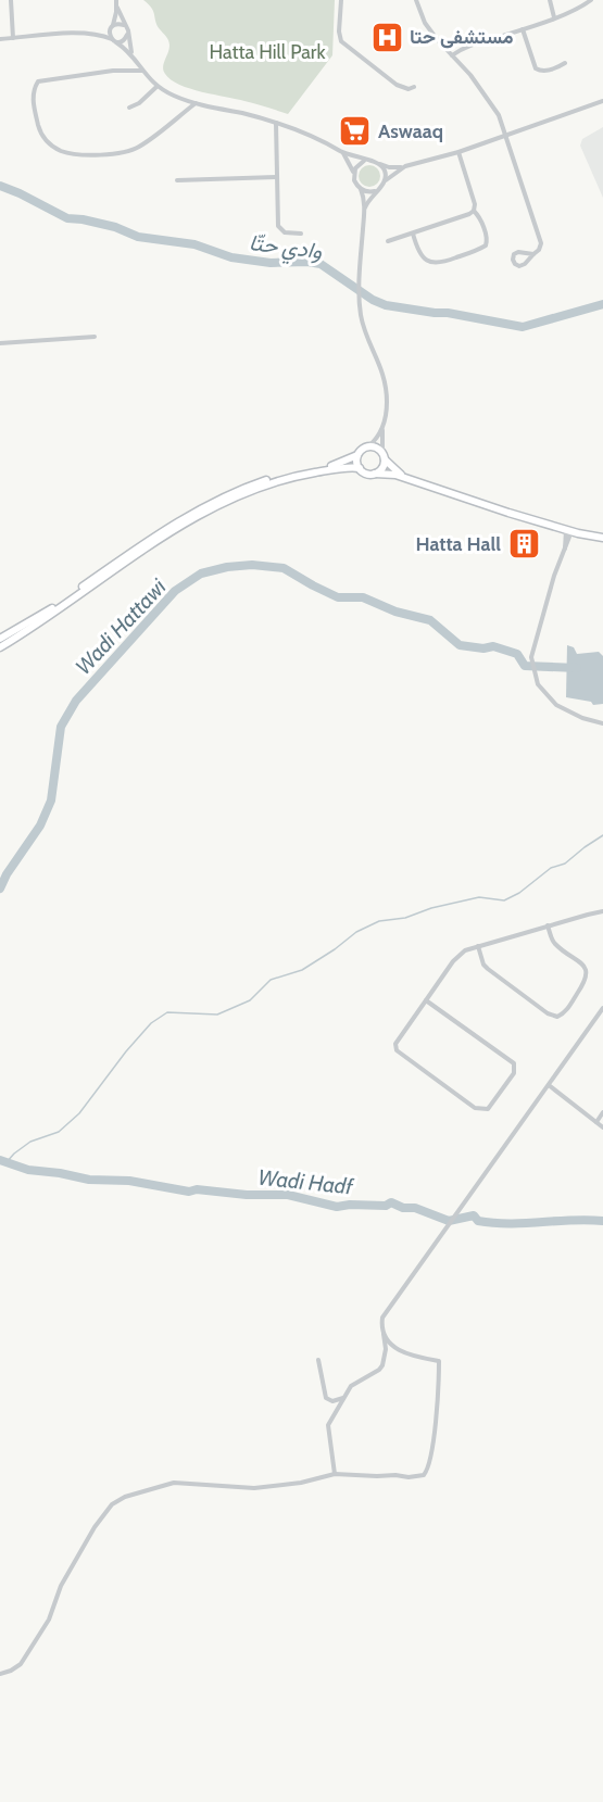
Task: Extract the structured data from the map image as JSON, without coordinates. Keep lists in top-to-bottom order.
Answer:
{
  "water": ["وادي حتّا", "Wadi Hattawi", "Wadi Hadf"],
  "parks": ["Hatta Hill Park"],
  "places": {
    "hospital": ["مستشفى حتا"],
    "supermarket": ["Aswaaq"],
    "building": ["Hatta Hall"]
  }
}
